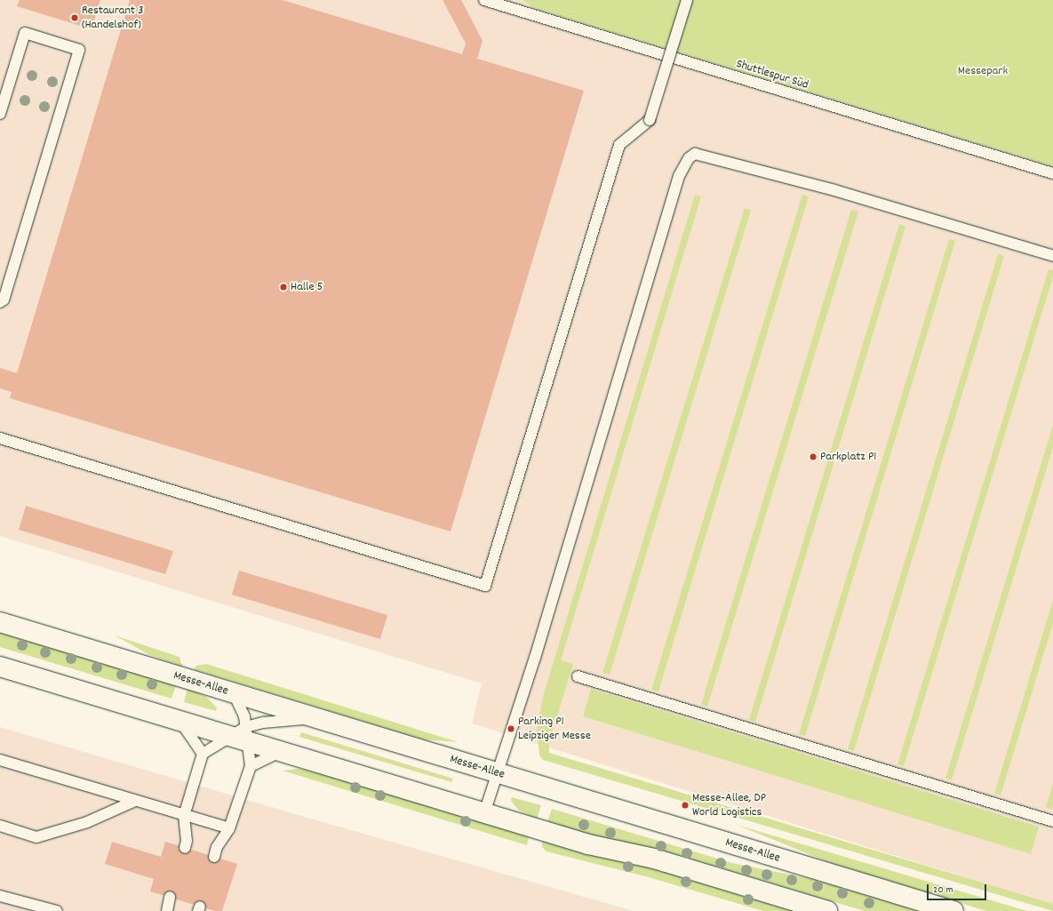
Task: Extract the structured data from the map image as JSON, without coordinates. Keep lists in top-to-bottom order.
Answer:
{
  "streets": {
    "main road": ["Messe-Allee"],
    "lane": ["Shuttlespur Süd"]
  },
  "parks": ["Messepark"],
  "places": [
    "Restaurant 3 (Handelshof)",
    "Halle 5",
    "Parkplatz P1",
    "Parking P1 Leipziger Messe",
    "Messe-Allee, DP World Logistics"
  ],
  "scale_bar": "20 m"
}
